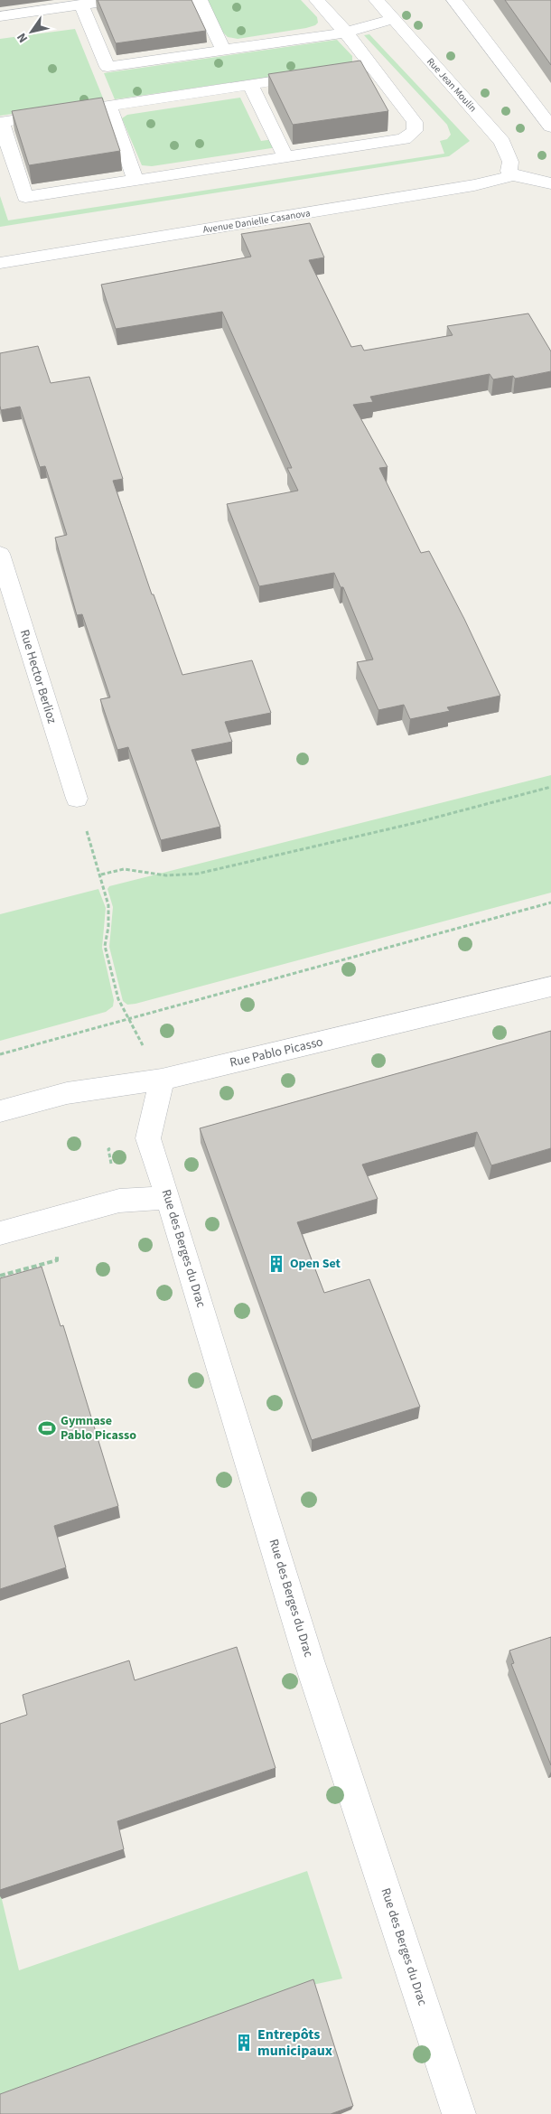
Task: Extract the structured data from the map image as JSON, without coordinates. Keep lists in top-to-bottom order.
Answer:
{
  "streets": {
    "street": [
      "Rue Jean Moulin",
      "Avenue Danielle Casanova",
      "Rue Hector Berlioz",
      "Rue Pablo Picasso",
      "Rue des Berges du Drac"
    ]
  },
  "crossings": [
    ["Rue Jean Moulin", "Avenue Danielle Casanova"],
    ["Rue Pablo Picasso", "Rue des Berges du Drac"]
  ],
  "places": {
    "building": ["Open Set", "Entrepôts municipaux"],
    "sports": ["Gymnase Pablo Picasso"]
  },
  "north": "bottom left"
}
